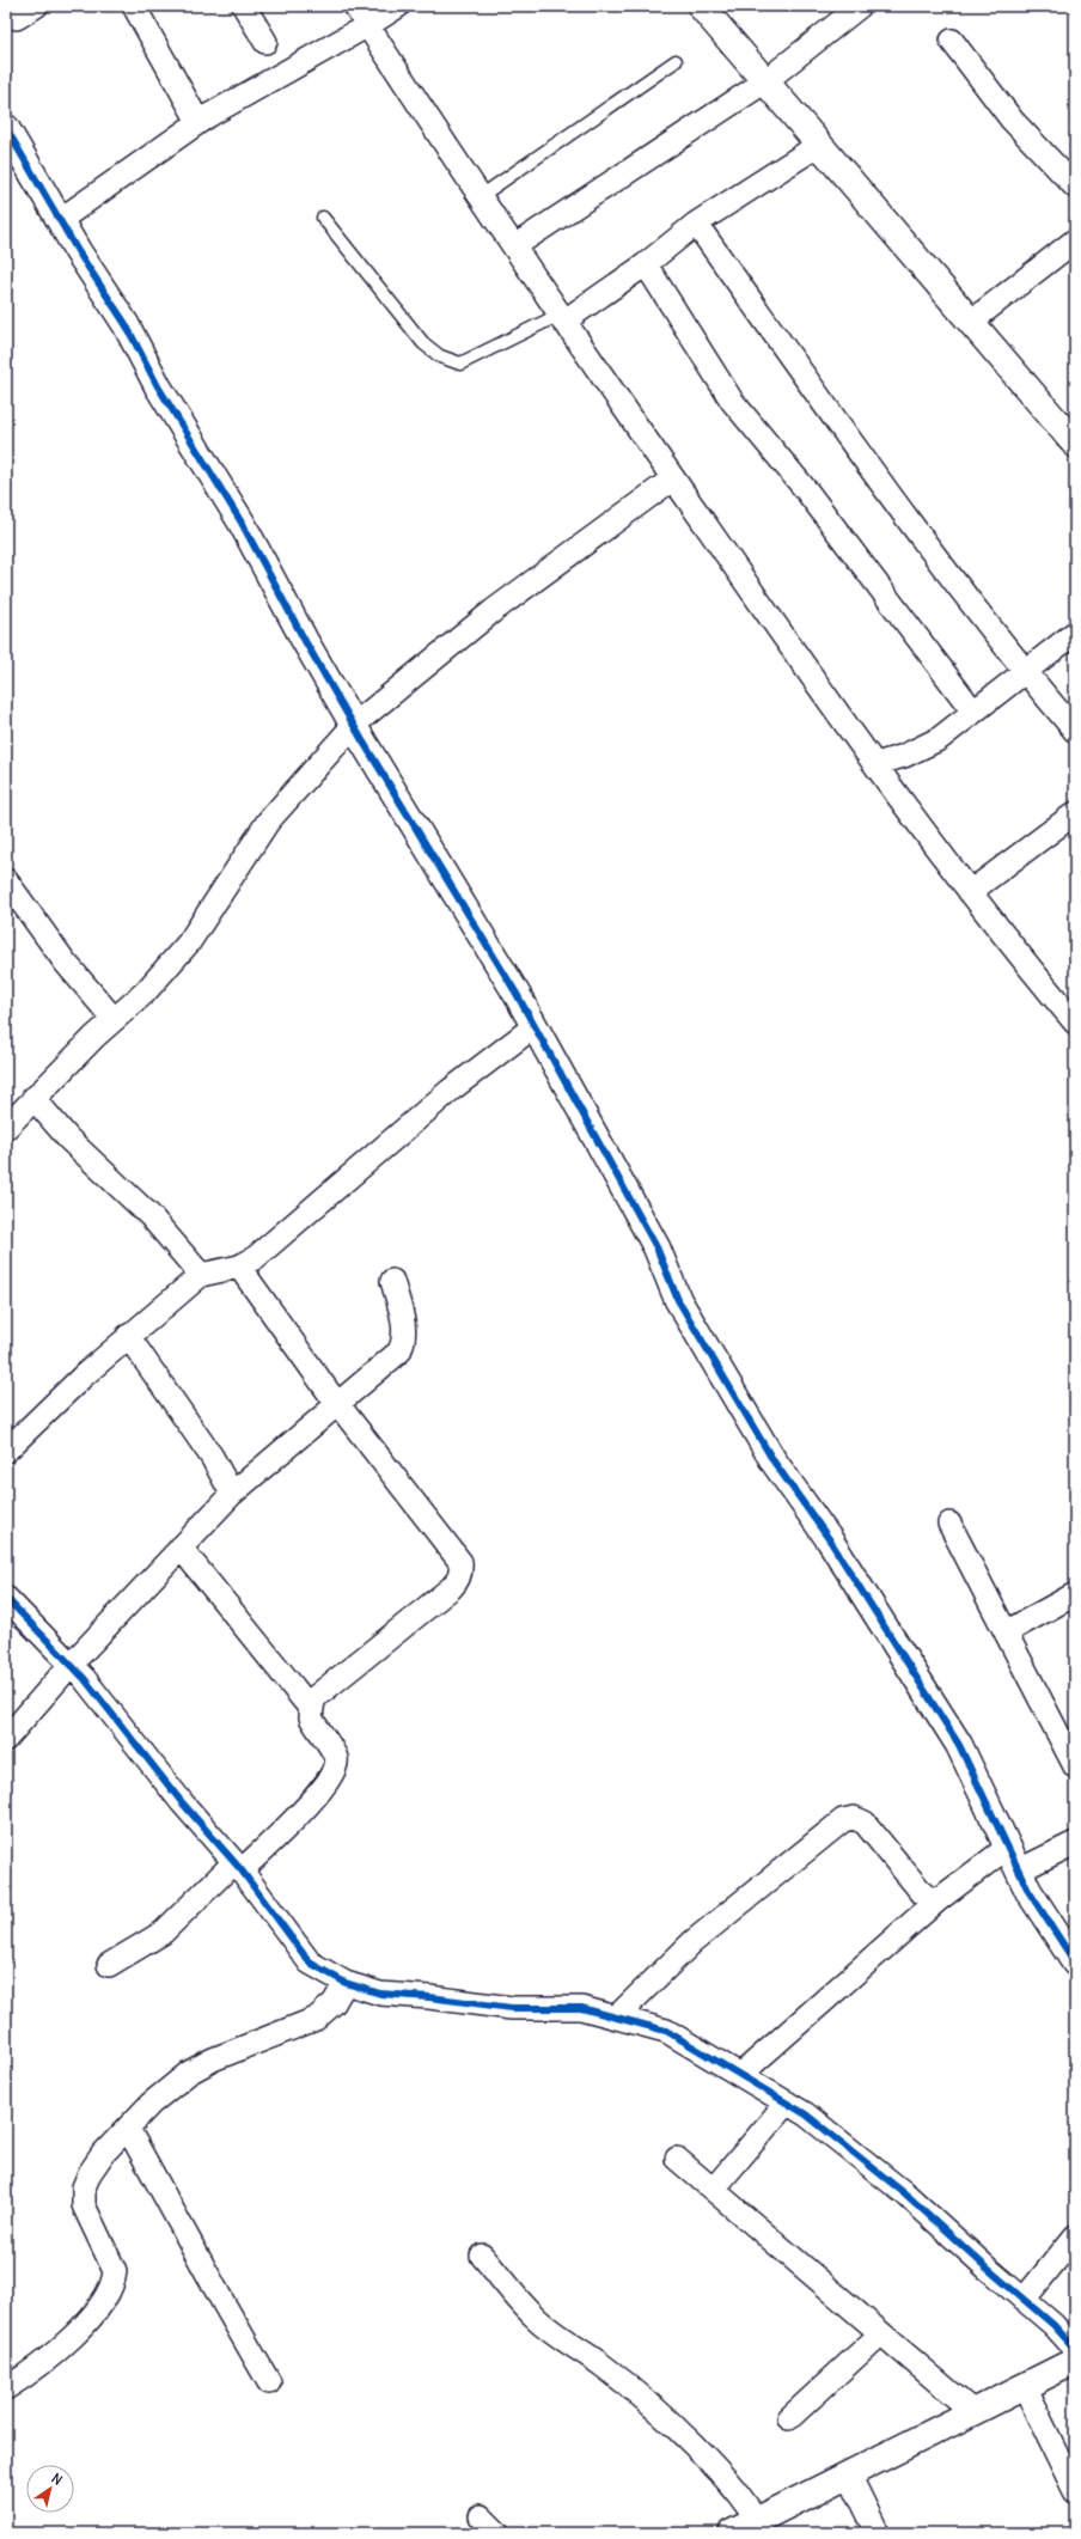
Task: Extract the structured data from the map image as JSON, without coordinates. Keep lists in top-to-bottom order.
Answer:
{
  "north": "top right"
}
